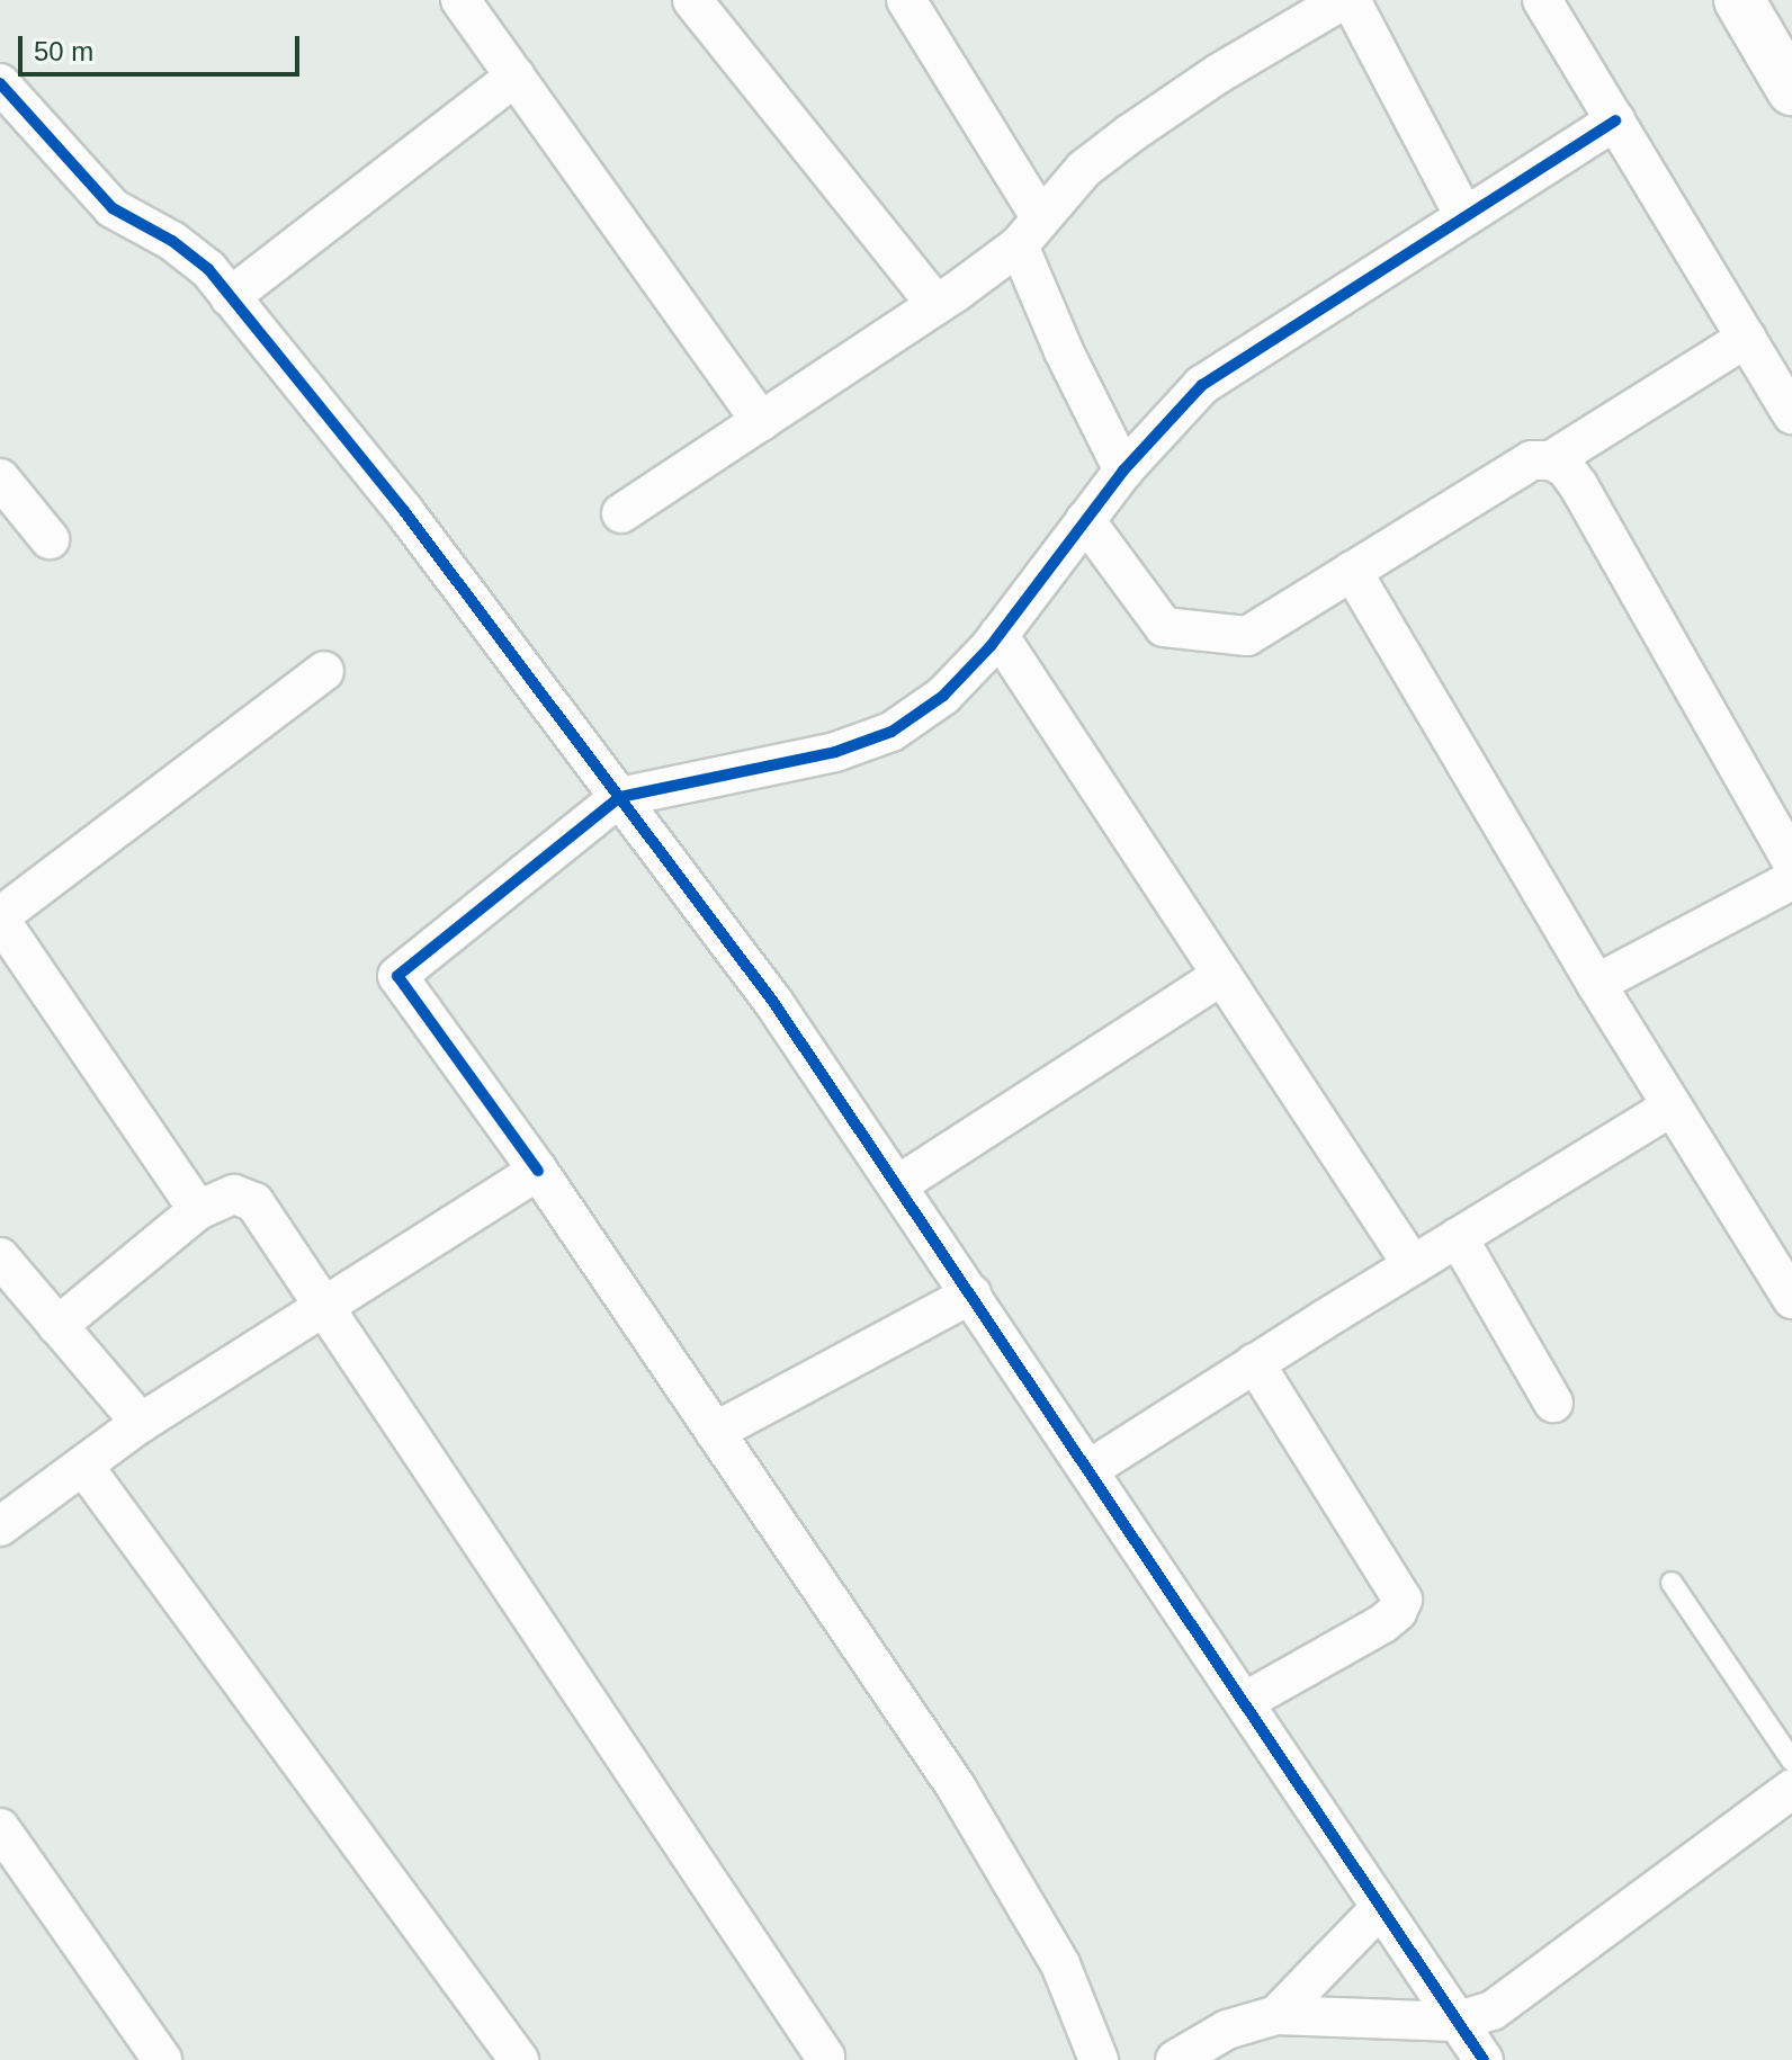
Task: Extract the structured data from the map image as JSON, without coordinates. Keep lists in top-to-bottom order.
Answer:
{
  "scale_bar": "50 m"
}
